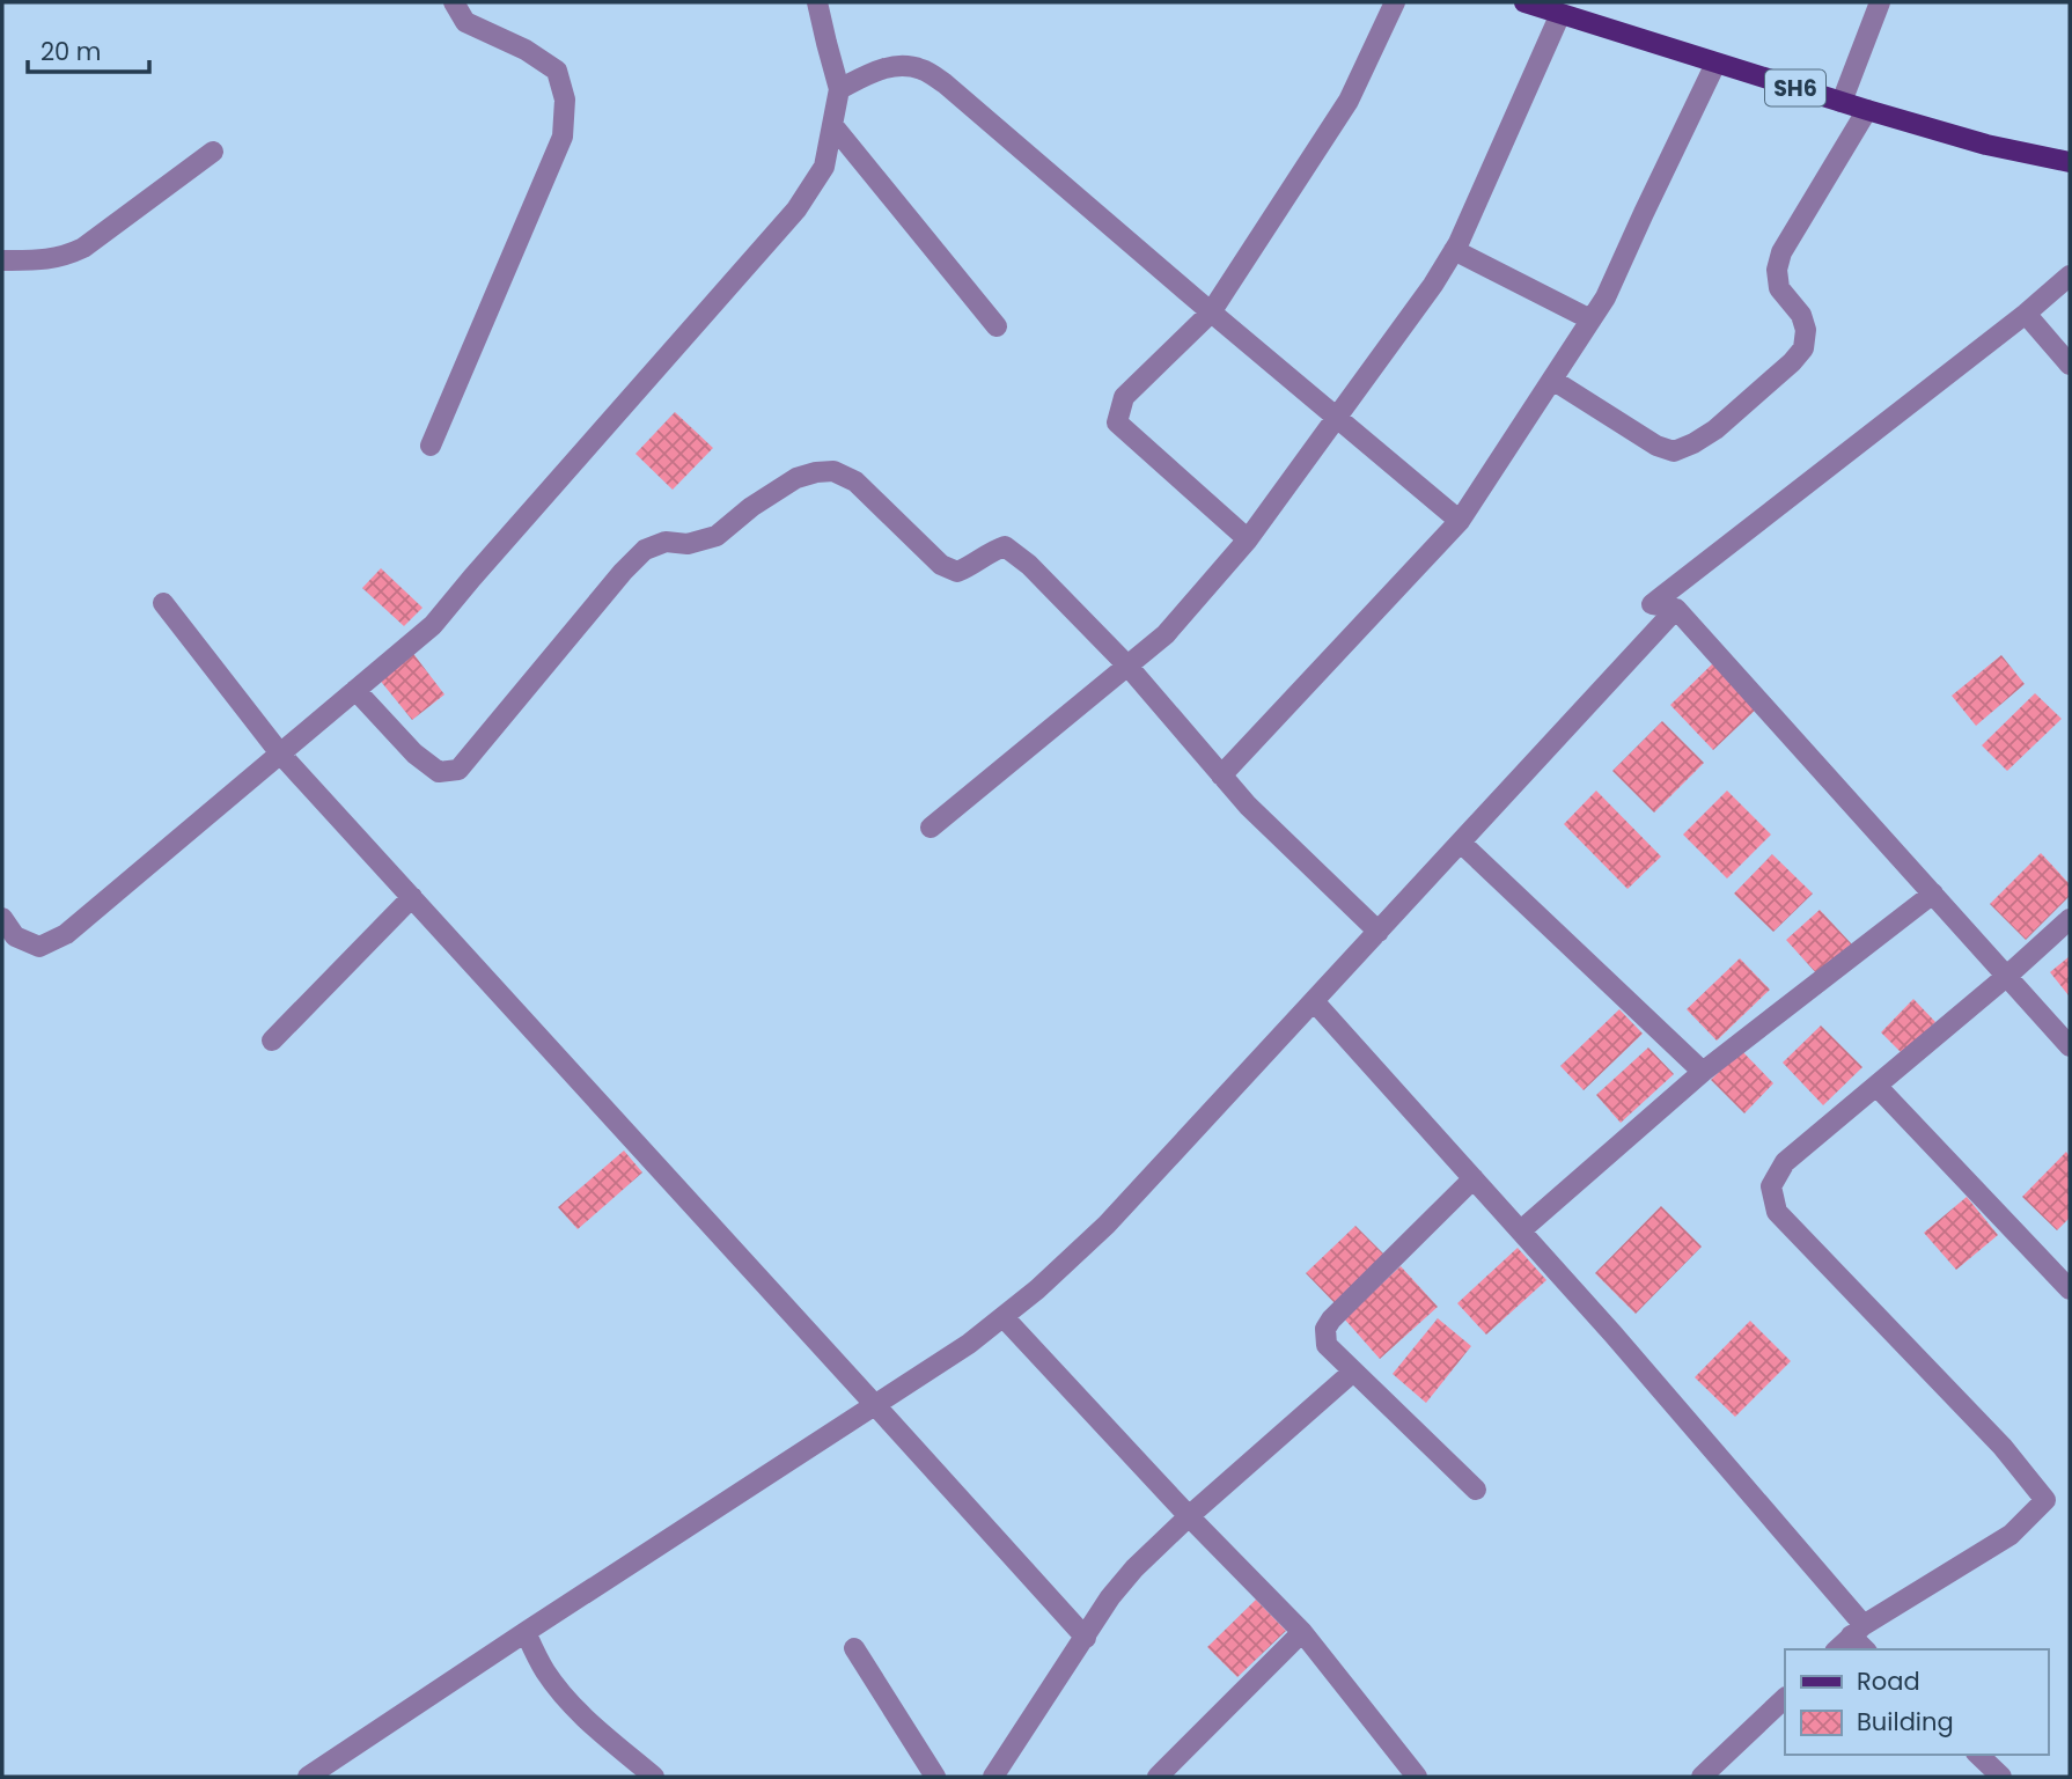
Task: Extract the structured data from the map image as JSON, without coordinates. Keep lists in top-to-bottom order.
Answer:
{
  "streets": {
    "main road": ["SH6"]
  },
  "legend": ["Road", "Building"],
  "scale_bar": "20 m"
}
